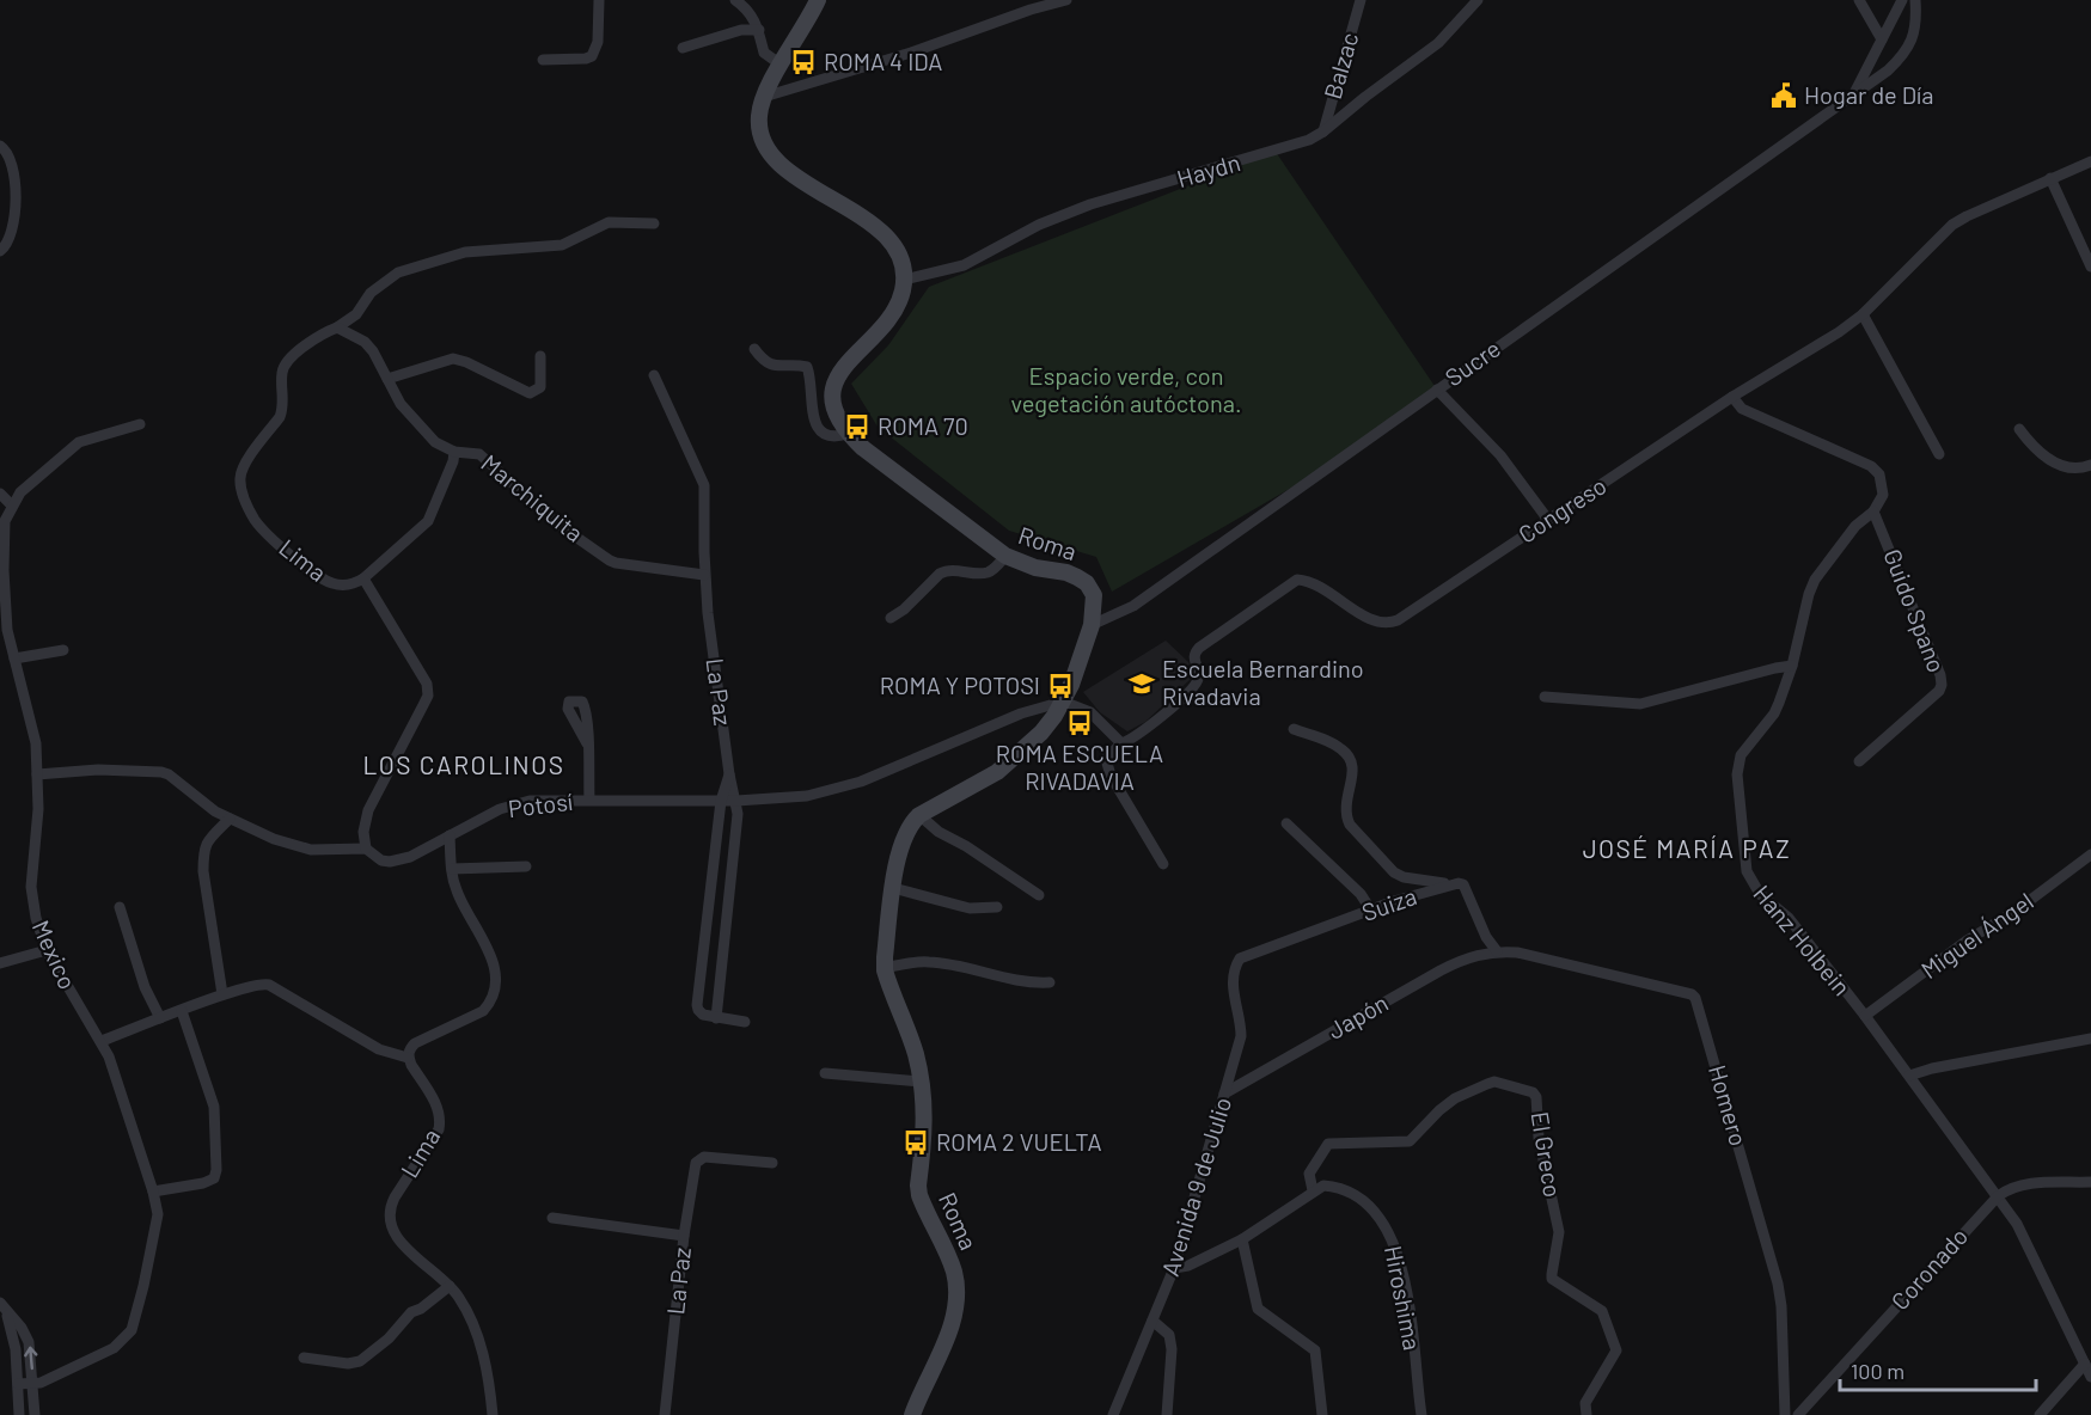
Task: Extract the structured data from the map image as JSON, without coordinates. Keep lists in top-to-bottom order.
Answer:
{
  "streets": {
    "main road": ["Roma"],
    "street": [
      "Balzac",
      "Haydn",
      "Sucre",
      "Marchiquita",
      "Congreso",
      "Lima",
      "Guido Spano",
      "La Paz",
      "Potosí",
      "Suiza",
      "Miguel Ángel",
      "Hanz Holbein",
      "Mexico",
      "Japón",
      "Homero",
      "El Greco",
      "Avenida 9 de Julio",
      "Coronado",
      "Hiroshima"
    ]
  },
  "crossings": [
    ["Balzac", "Haydn"],
    ["Haydn", "Roma"],
    ["Sucre", "Roma"],
    ["Marchiquita", "La Paz"],
    ["Roma", "Potosí"],
    ["Guido Spano", "Hanz Holbein"],
    ["La Paz", "Potosí"],
    ["Potosí", "Mexico"],
    ["Suiza", "Avenida 9 de Julio"],
    ["Miguel Ángel", "Hanz Holbein"],
    ["Hanz Holbein", "Coronado"],
    ["Japón", "Homero"],
    ["Japón", "Avenida 9 de Julio"],
    ["El Greco", "Hiroshima"]
  ],
  "districts": ["LOS CAROLINOS", "JOSÉ MARÍA PAZ"],
  "parks": ["Espacio verde, con vegetación autóctona."],
  "places": {
    "bus stop": [
      "ROMA 4 IDA",
      "ROMA 70",
      "ROMA Y POTOSI",
      "ROMA ESCUELA RIVADAVIA",
      "ROMA 2 VUELTA"
    ],
    "public building": ["Hogar de Día"],
    "school or university": ["Escuela Bernardino Rivadavia"]
  },
  "scale_bar": "100 m"
}
